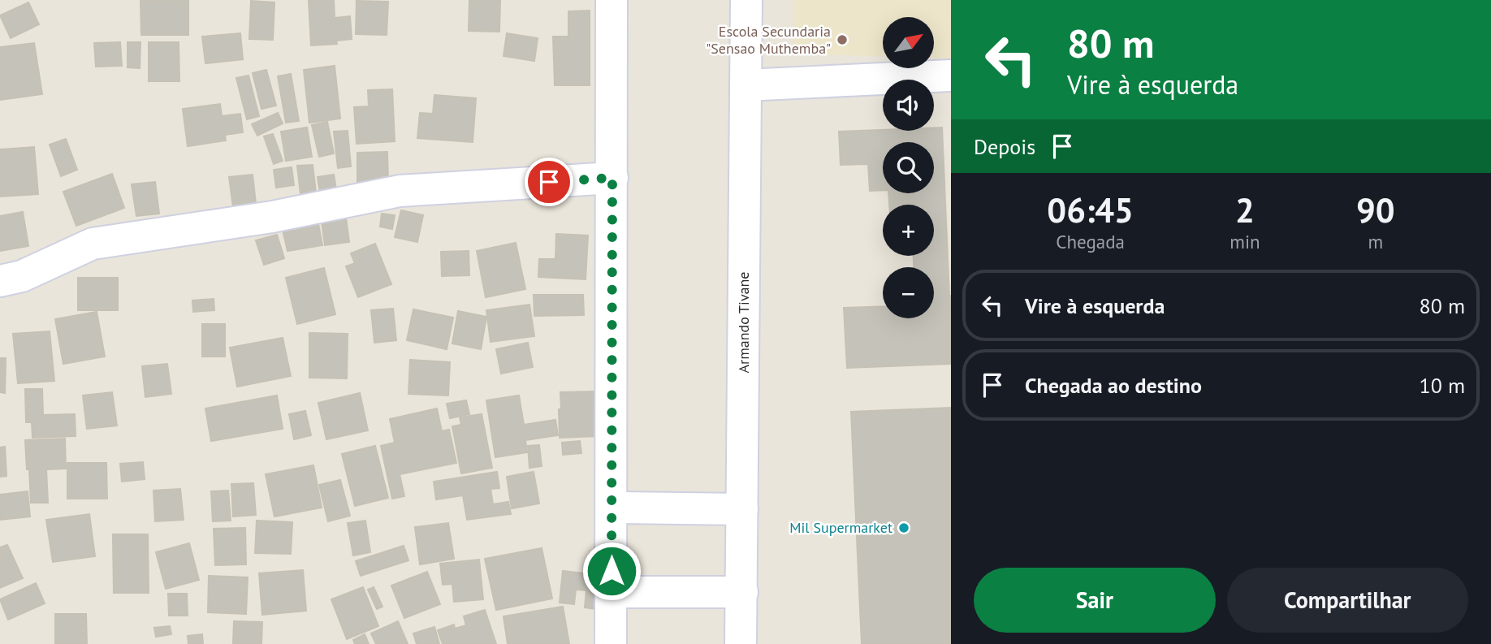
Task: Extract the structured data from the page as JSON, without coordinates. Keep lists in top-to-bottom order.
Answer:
{
  "streets": {
    "street": ["Armando Tivane"]
  },
  "places": ["Escola Secundaria \"Sensao Muthemba\"", "Mil Supermarket"],
  "north": "top right",
  "page": {
    "turn": ["80 m", "Vire à esquerda"],
    "map_buttons": ["+", "−"],
    "then": "Depois",
    "eta": [
      "06:45",
      "Chegada",
      "2",
      "min",
      "90",
      "m"
    ],
    "list": [
      {
        "name": "Vire à esquerda",
        "value": "80 m"
      },
      {
        "name": "Chegada ao destino",
        "value": "10 m"
      }
    ],
    "buttons": ["Sair", "Compartilhar"]
  }
}
